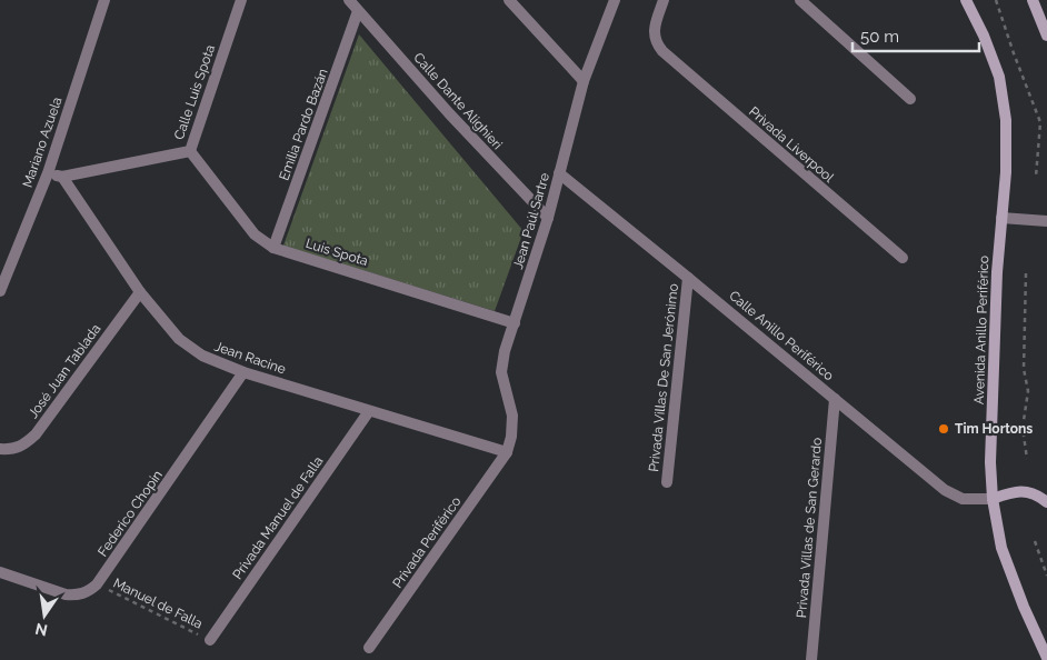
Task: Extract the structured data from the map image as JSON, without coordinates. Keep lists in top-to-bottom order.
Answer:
{
  "streets": {
    "street": [
      "Calle Luis Spota",
      "Calle Dante Alighieri",
      "Emilia Pardo Bazán",
      "Mariano Azuela",
      "Privada Liverpool",
      "Jean Paúl Sartre",
      "Luis Spota",
      "Avenida Anillo Periférico",
      "Calle Anillo Periférico",
      "Jean Racine",
      "José Juan Tablada",
      "Privada Villas De San Jerónimo",
      "Federico Chopin",
      "Privada Manuel de Falla",
      "Privada Villas de San Gerardo",
      "Privada Periférico"
    ],
    "path": ["Manuel de Falla"]
  },
  "crossings": [
    ["Calle Luis Spota", "Mariano Azuela"],
    ["Calle Luis Spota", "Luis Spota"],
    ["Calle Luis Spota", "Jean Racine"],
    ["Calle Dante Alighieri", "Emilia Pardo Bazán"],
    ["Calle Dante Alighieri", "Jean Paúl Sartre"],
    ["Emilia Pardo Bazán", "Luis Spota"],
    ["Jean Paúl Sartre", "Luis Spota"],
    ["Jean Paúl Sartre", "Calle Anillo Periférico"],
    ["Jean Paúl Sartre", "Jean Racine"],
    ["Jean Paúl Sartre", "Privada Periférico"],
    ["Avenida Anillo Periférico", "Calle Anillo Periférico"],
    ["Calle Anillo Periférico", "Privada Villas De San Jerónimo"],
    ["Calle Anillo Periférico", "Privada Villas de San Gerardo"],
    ["Jean Racine", "José Juan Tablada"],
    ["Jean Racine", "Federico Chopin"],
    ["Jean Racine", "Privada Manuel de Falla"],
    ["Jean Racine", "Privada Periférico"],
    ["Federico Chopin", "Manuel de Falla"],
    ["Privada Manuel de Falla", "Manuel de Falla"]
  ],
  "places": ["Tim Hortons"],
  "scale_bar": "50 m",
  "north": "bottom"
}
